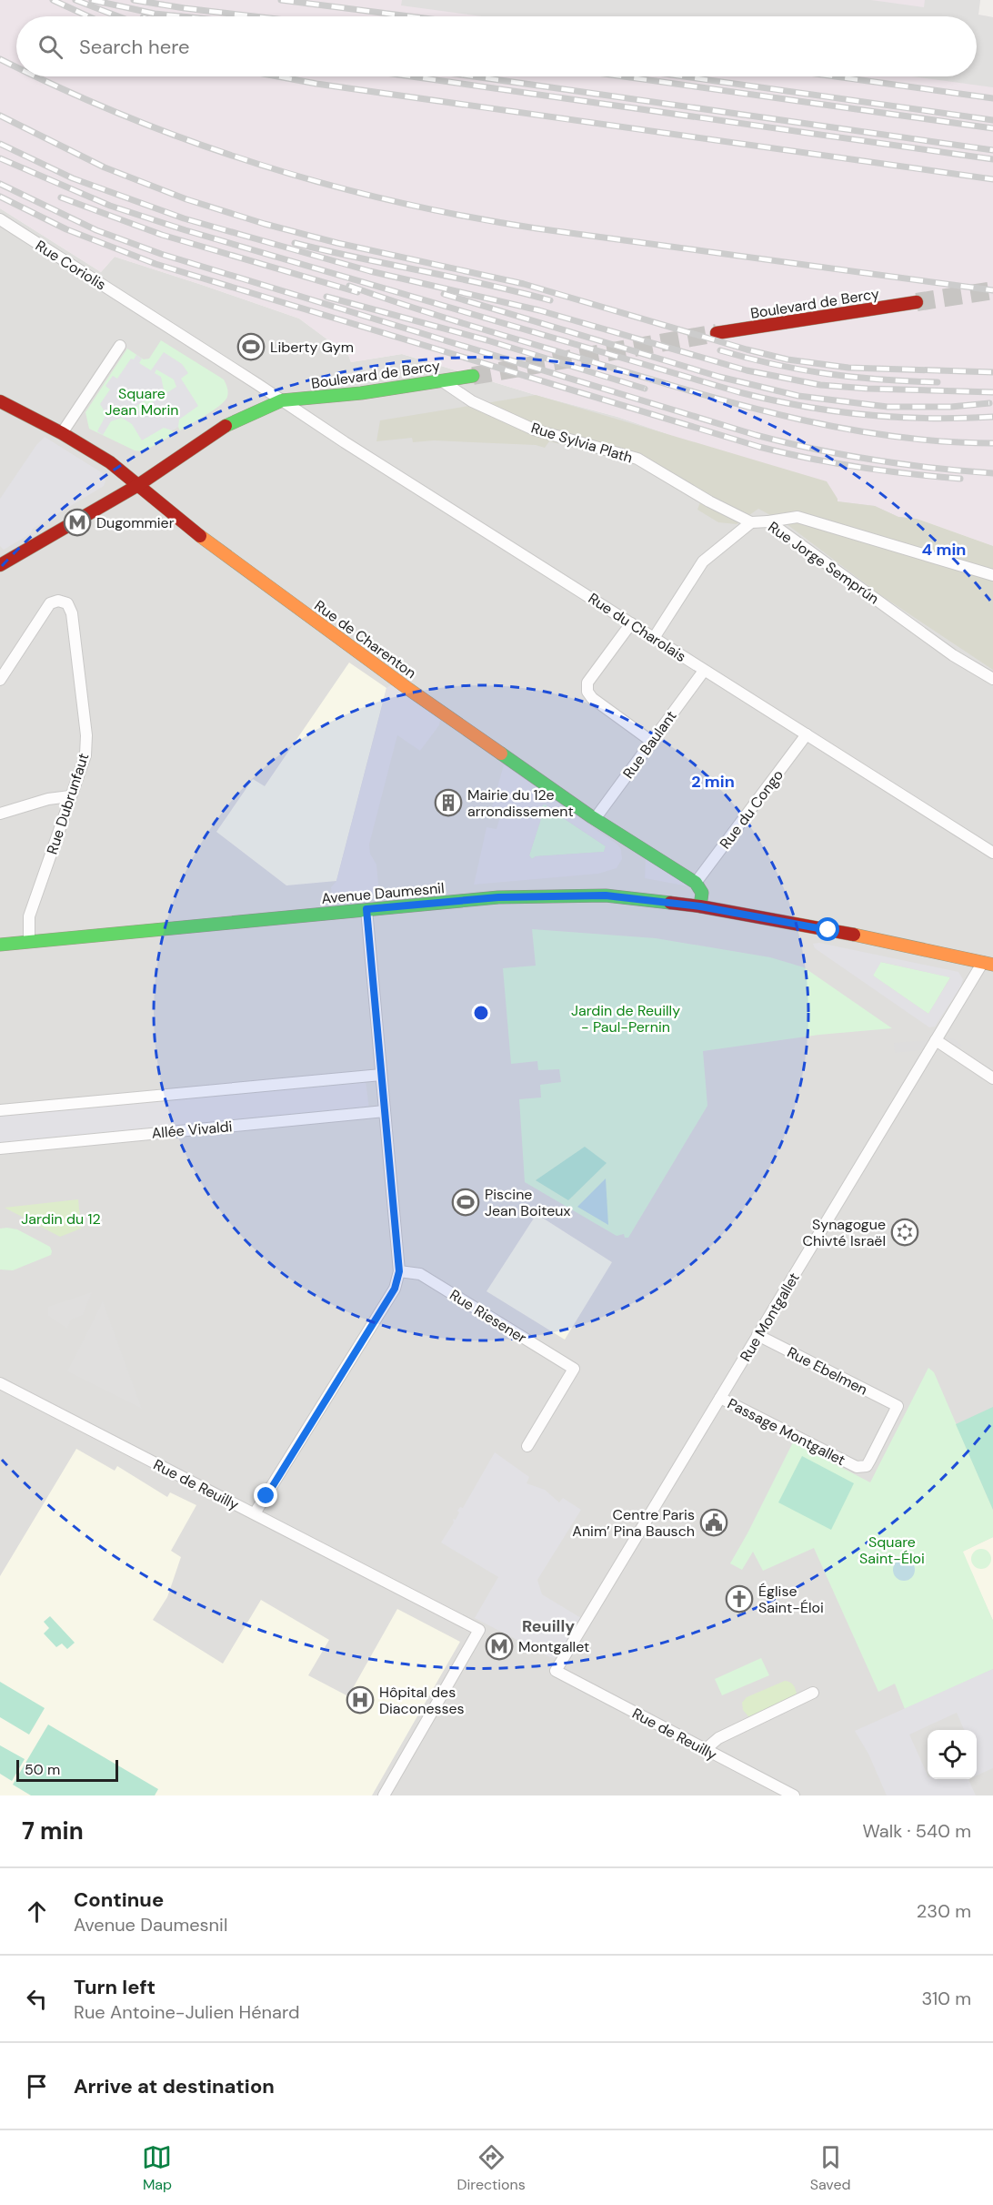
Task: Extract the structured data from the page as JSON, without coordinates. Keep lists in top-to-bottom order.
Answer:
{
  "streets": {
    "main road": ["Boulevard de Bercy", "Rue de Charenton", "Avenue Daumesnil"],
    "street": [
      "Rue Coriolis",
      "Rue Sylvia Plath",
      "Rue Jorge Semprún",
      "Rue du Charolais",
      "Rue Baulant",
      "Rue Dubrunfaut",
      "Rue du Congo",
      "Allée Vivaldi",
      "Rue Riesener",
      "Rue Montgallet",
      "Rue Ebelmen",
      "Passage Montgallet",
      "Rue de Reuilly"
    ]
  },
  "crossings": [
    ["Rue Coriolis", "Boulevard de Bercy"],
    ["Rue Coriolis", "Rue du Charolais"],
    ["Boulevard de Bercy", "Rue Sylvia Plath"],
    ["Boulevard de Bercy", "Rue du Charolais"],
    ["Boulevard de Bercy", "Rue de Charenton"],
    ["Rue Sylvia Plath", "Rue Jorge Semprún"],
    ["Rue Jorge Semprún", "Rue du Charolais"],
    ["Rue du Charolais", "Rue Baulant"],
    ["Rue du Charolais", "Rue du Congo"],
    ["Rue de Charenton", "Rue Baulant"],
    ["Rue de Charenton", "Rue du Congo"],
    ["Rue Dubrunfaut", "Avenue Daumesnil"],
    ["Avenue Daumesnil", "Rue Montgallet"],
    ["Rue Montgallet", "Rue Ebelmen"],
    ["Rue Montgallet", "Passage Montgallet"],
    ["Rue Montgallet", "Rue de Reuilly"],
    ["Rue Ebelmen", "Passage Montgallet"]
  ],
  "districts": ["Reuilly"],
  "parks": [
    "Square Jean Morin",
    "Jardin de Reuilly - Paul-Pernin",
    "Jardin du 12",
    "Square Saint-Éloi"
  ],
  "places": {
    "sports": ["Liberty Gym", "Piscine Jean Boiteux"],
    "metro station": ["Dugommier", "Montgallet"],
    "building": ["Mairie du 12e arrondissement"],
    "synagogue": ["Synagogue Chivté Israël"],
    "public building": ["Centre Paris Anim’ Pina Bausch"],
    "church": ["Église Saint-Éloi"],
    "hospital": ["Hôpital des Diaconesses"]
  },
  "scale_bar": "50 m",
  "page": {
    "search": "Search here",
    "scale": "50 m",
    "heading": ["7 min", "Walk · 540 m"],
    "list": [
      ["Continue", "Avenue Daumesnil", "230 m"],
      ["Turn left", "Rue Antoine-Julien Hénard", "310 m"],
      "Arrive at destination"
    ],
    "nav": ["Map", "Directions", "Saved"]
  },
  "rings": ["4 min", "2 min"]
}
